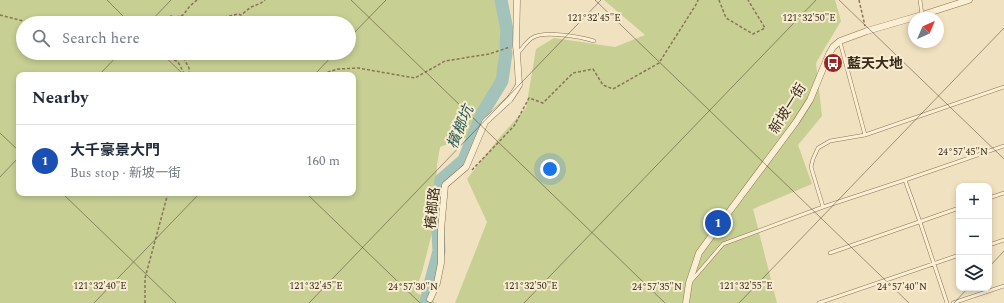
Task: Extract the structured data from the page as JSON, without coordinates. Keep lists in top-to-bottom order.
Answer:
{
  "streets": {
    "street": ["新坡一街", "檳榔路"]
  },
  "water": ["檳榔坑"],
  "places": {
    "bus stop": ["藍天大地"]
  },
  "north": "top right",
  "page": {
    "search": "Search here",
    "heading": "Nearby",
    "list": [
      {
        "mark": "1",
        "name": "大千豪景大門",
        "note": "Bus stop · 新坡一街",
        "value": "160 m"
      }
    ],
    "map_buttons": ["+", "−"],
    "pins": "1"
  },
  "coordinates": [
    "121°32'45\"E",
    "121°32'50\"E",
    "24°57'45\"N",
    "121°32'40\"E",
    "121°32'55\"E",
    "24°57'30\"N",
    "24°57'35\"N",
    "24°57'40\"N"
  ]
}
